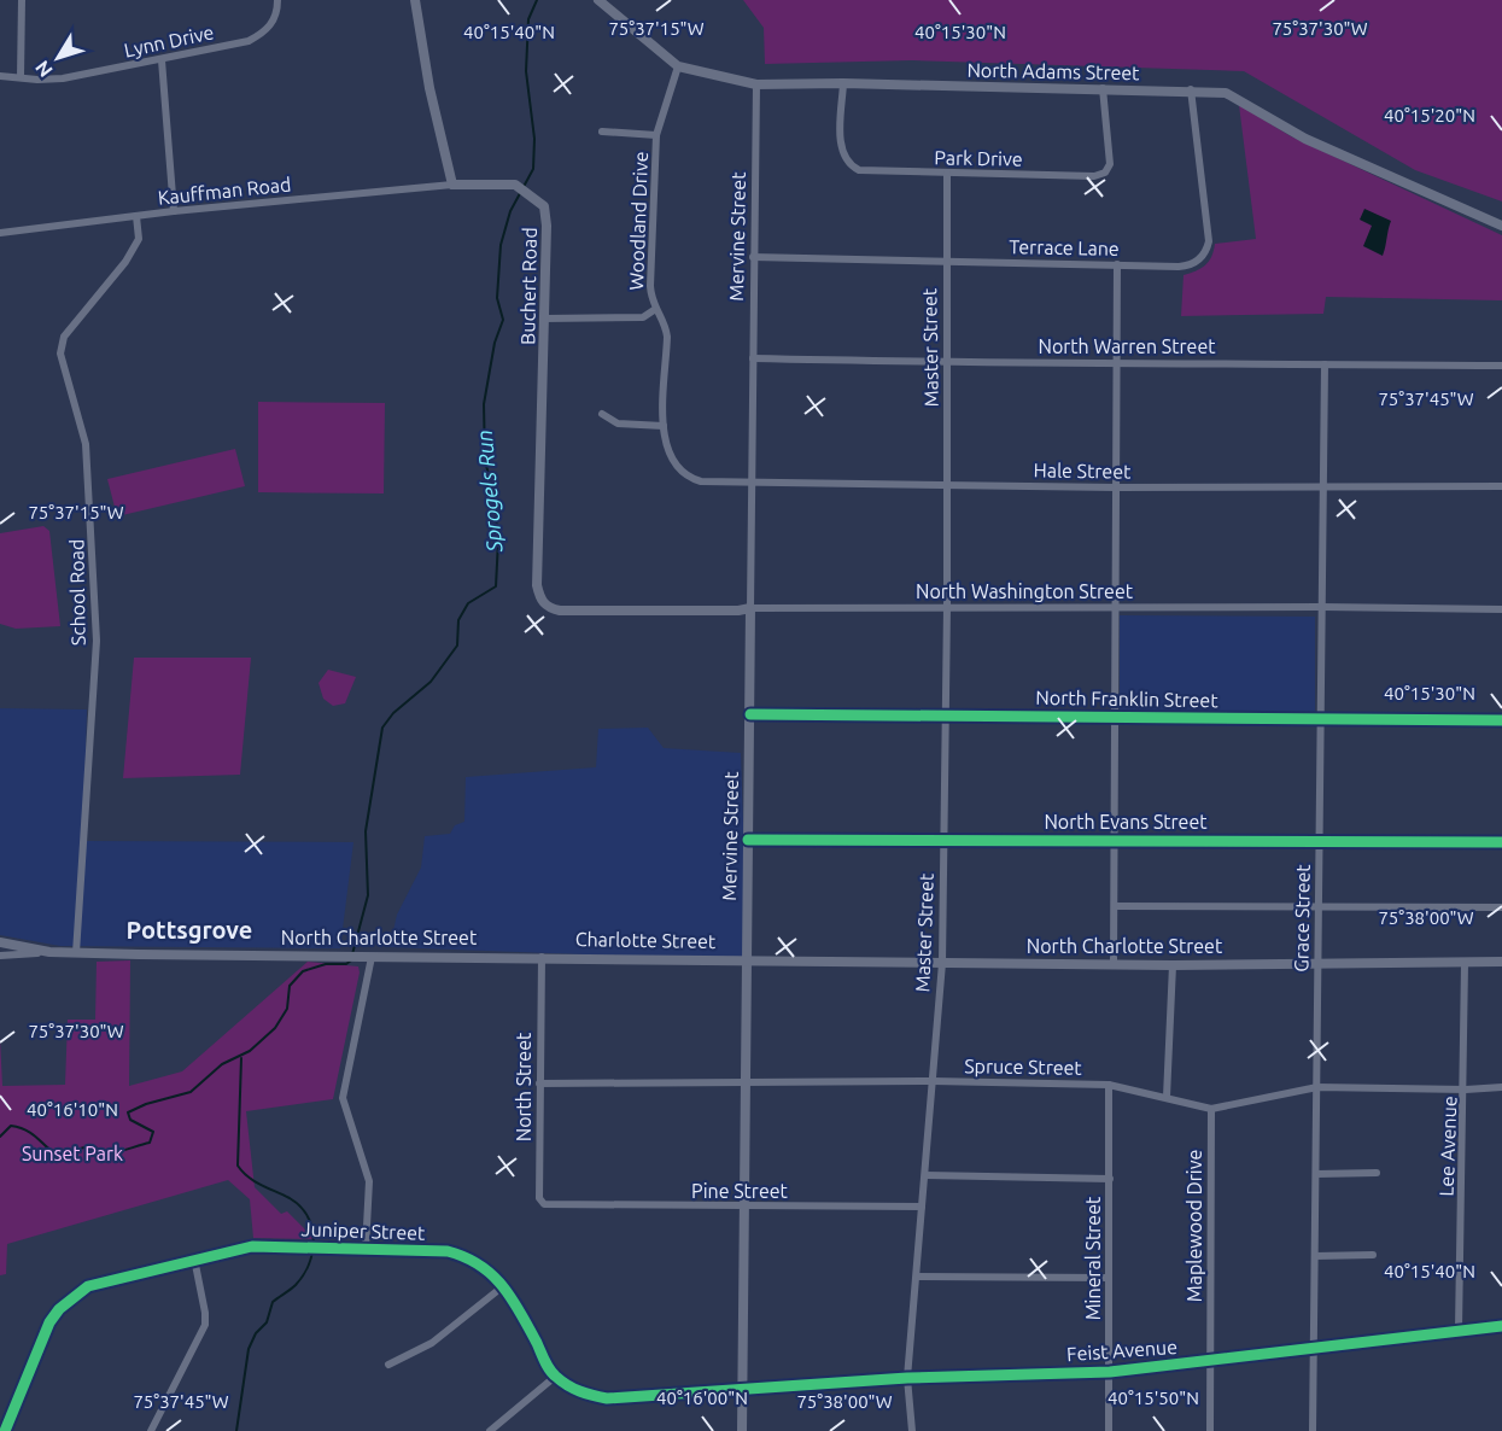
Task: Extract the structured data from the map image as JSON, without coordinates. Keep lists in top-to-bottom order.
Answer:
{
  "streets": {
    "main road": ["North Charlotte Street", "Charlotte Street"],
    "street": [
      "Lynn Drive",
      "North Adams Street",
      "Park Drive",
      "Kauffman Road",
      "Woodland Drive",
      "Mervine Street",
      "Terrace Lane",
      "Buchert Road",
      "North Warren Street",
      "Master Street",
      "Hale Street",
      "North Washington Street",
      "School Road",
      "North Franklin Street",
      "North Evans Street",
      "Grace Street",
      "Spruce Street",
      "North Street",
      "Lee Avenue",
      "Pine Street",
      "Maplewood Drive",
      "Juniper Street",
      "Mineral Street",
      "Feist Avenue"
    ]
  },
  "crossings": [
    ["North Adams Street", "Park Drive"],
    ["North Adams Street", "Woodland Drive"],
    ["North Adams Street", "Mervine Street"],
    ["North Adams Street", "Terrace Lane"],
    ["Park Drive", "Master Street"],
    ["Kauffman Road", "Buchert Road"],
    ["Kauffman Road", "School Road"],
    ["Woodland Drive", "Buchert Road"],
    ["Mervine Street", "Terrace Lane"],
    ["Mervine Street", "North Warren Street"],
    ["Mervine Street", "Hale Street"],
    ["Mervine Street", "North Washington Street"],
    ["Mervine Street", "North Franklin Street"],
    ["Mervine Street", "North Evans Street"],
    ["Mervine Street", "North Charlotte Street"],
    ["Mervine Street", "Charlotte Street"],
    ["Mervine Street", "Spruce Street"],
    ["Mervine Street", "Pine Street"],
    ["Mervine Street", "Feist Avenue"],
    ["Terrace Lane", "Master Street"],
    ["Buchert Road", "North Washington Street"],
    ["North Warren Street", "Master Street"],
    ["North Warren Street", "Grace Street"],
    ["Master Street", "Hale Street"],
    ["Master Street", "North Washington Street"],
    ["Master Street", "North Franklin Street"],
    ["Master Street", "North Evans Street"],
    ["Master Street", "North Charlotte Street"],
    ["Master Street", "Spruce Street"],
    ["Master Street", "Pine Street"],
    ["Master Street", "Feist Avenue"],
    ["Hale Street", "Grace Street"],
    ["North Washington Street", "Grace Street"],
    ["School Road", "North Charlotte Street"],
    ["North Franklin Street", "Grace Street"],
    ["North Evans Street", "Grace Street"],
    ["Grace Street", "North Charlotte Street"],
    ["Grace Street", "Spruce Street"],
    ["Grace Street", "Feist Avenue"],
    ["North Charlotte Street", "Charlotte Street"],
    ["North Charlotte Street", "North Street"],
    ["North Charlotte Street", "Lee Avenue"],
    ["Charlotte Street", "North Street"],
    ["Spruce Street", "North Street"],
    ["Spruce Street", "Lee Avenue"],
    ["Spruce Street", "Maplewood Drive"],
    ["Spruce Street", "Mineral Street"],
    ["North Street", "Pine Street"],
    ["Lee Avenue", "Feist Avenue"],
    ["Maplewood Drive", "Feist Avenue"],
    ["Mineral Street", "Feist Avenue"]
  ],
  "districts": ["Pottsgrove"],
  "water": ["Sprogels Run"],
  "parks": ["Sunset Park"],
  "north": "bottom left",
  "coordinates": [
    "75°37'30\"W",
    "75°37'15\"W",
    "40°15'40\"N",
    "40°15'30\"N",
    "40°15'20\"N",
    "75°37'45\"W",
    "75°38'00\"W",
    "40°16'10\"N",
    "40°16'00\"N",
    "40°15'50\"N"
  ]
}
